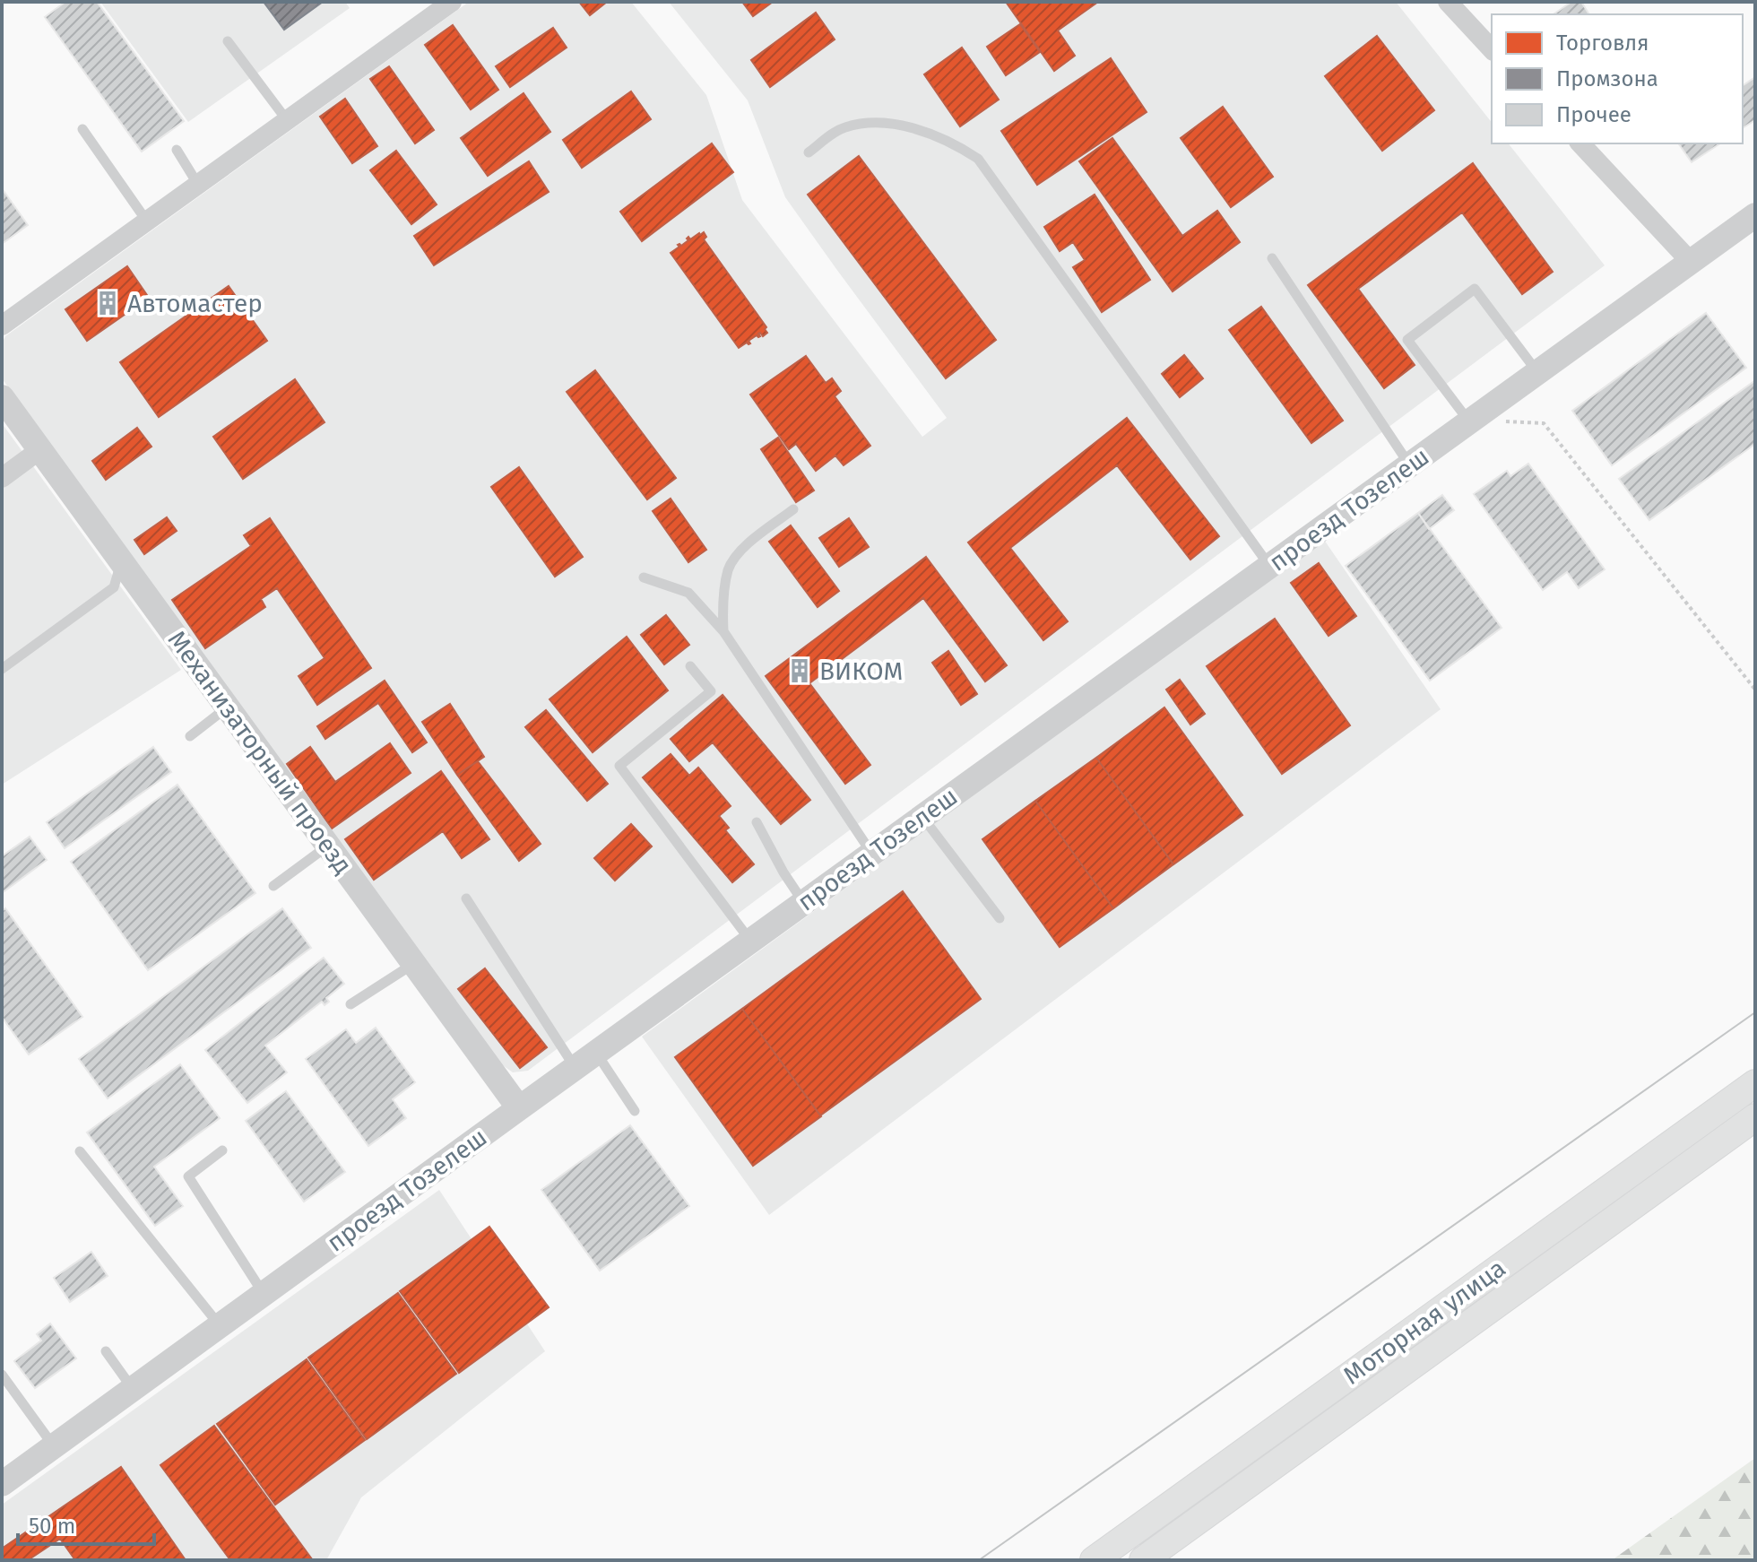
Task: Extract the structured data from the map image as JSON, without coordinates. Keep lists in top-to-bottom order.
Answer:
{
  "streets": {
    "main road": ["Моторная улица"],
    "street": ["проезд Тозелеш", "Механизаторный проезд"]
  },
  "crossings": [
    ["проезд Тозелеш", "Механизаторный проезд"]
  ],
  "places": {
    "building": ["Автомастер", "ВИКОМ"]
  },
  "legend": ["Торговля", "Промзона", "Прочее"],
  "scale_bar": "50 m"
}
